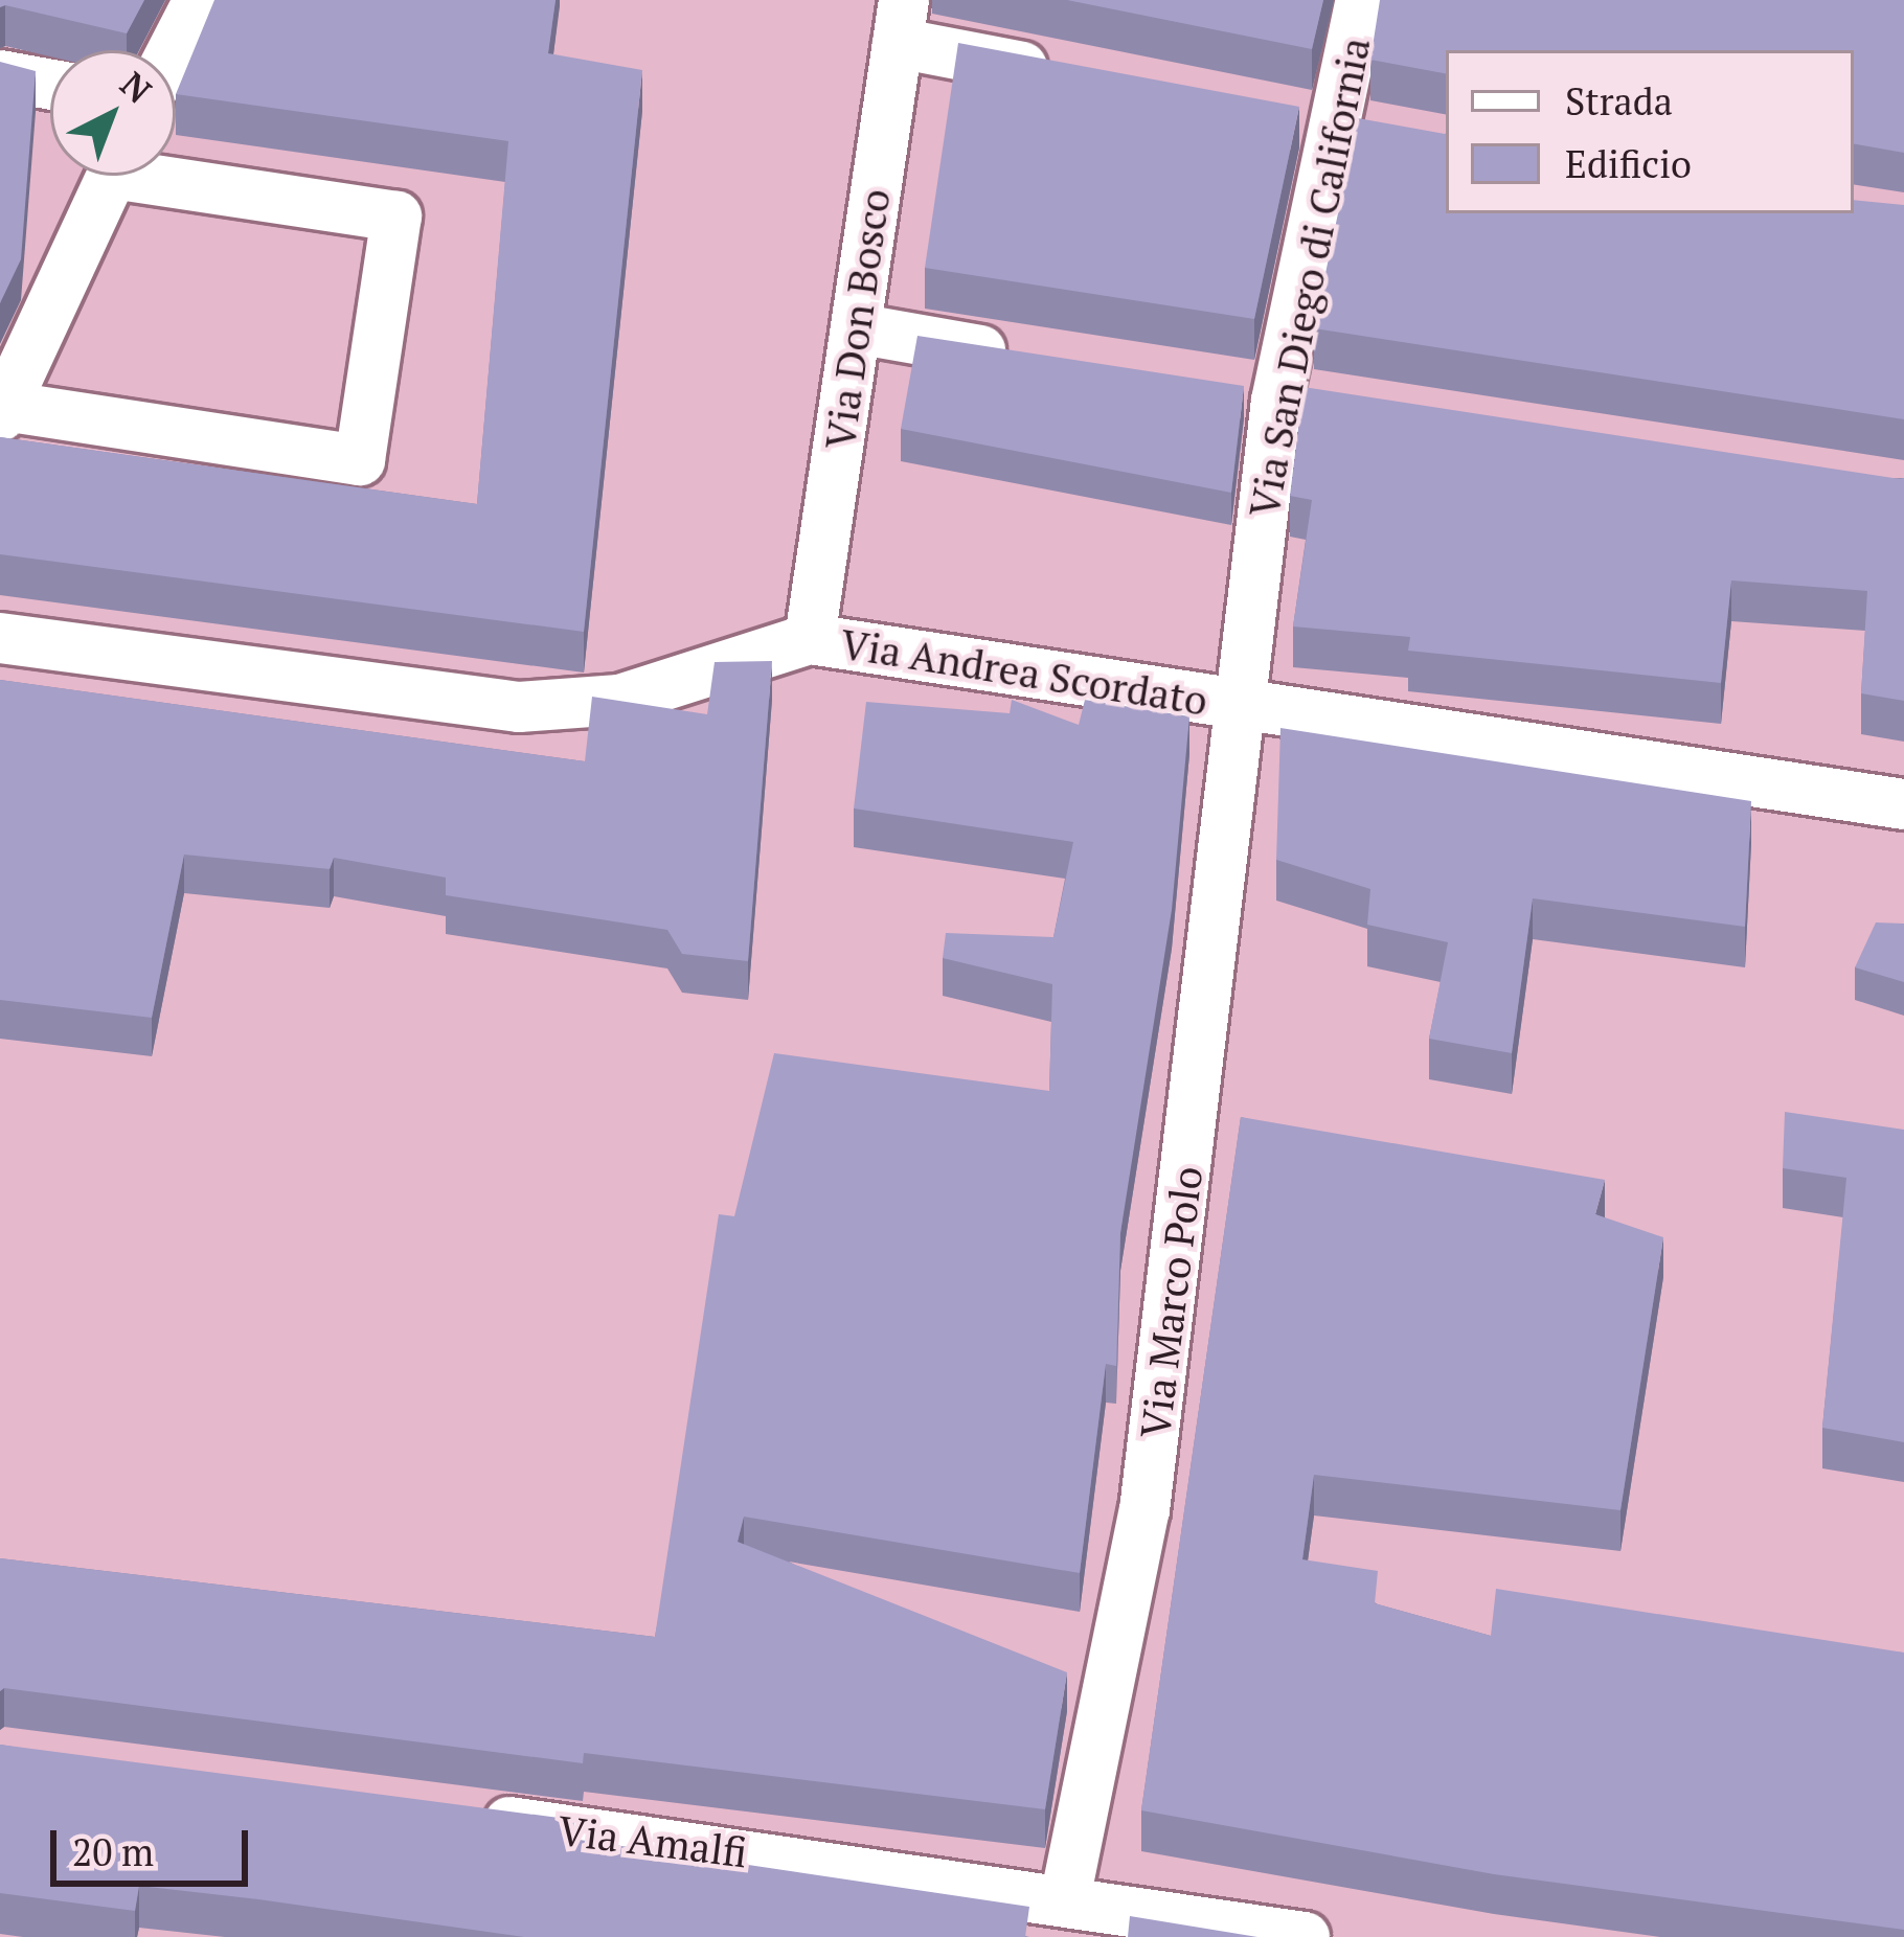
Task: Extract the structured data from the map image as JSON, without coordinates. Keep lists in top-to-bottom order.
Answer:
{
  "streets": {
    "street": [
      "Via San Diego di California",
      "Via Don Bosco",
      "Via Andrea Scordato",
      "Via Marco Polo",
      "Via Amalfi"
    ]
  },
  "crossings": [
    ["Via San Diego di California", "Via Andrea Scordato"],
    ["Via San Diego di California", "Via Marco Polo"],
    ["Via Don Bosco", "Via Andrea Scordato"],
    ["Via Andrea Scordato", "Via Marco Polo"],
    ["Via Marco Polo", "Via Amalfi"]
  ],
  "legend": ["Strada", "Edificio"],
  "scale_bar": "20 m",
  "north": "top right"
}
